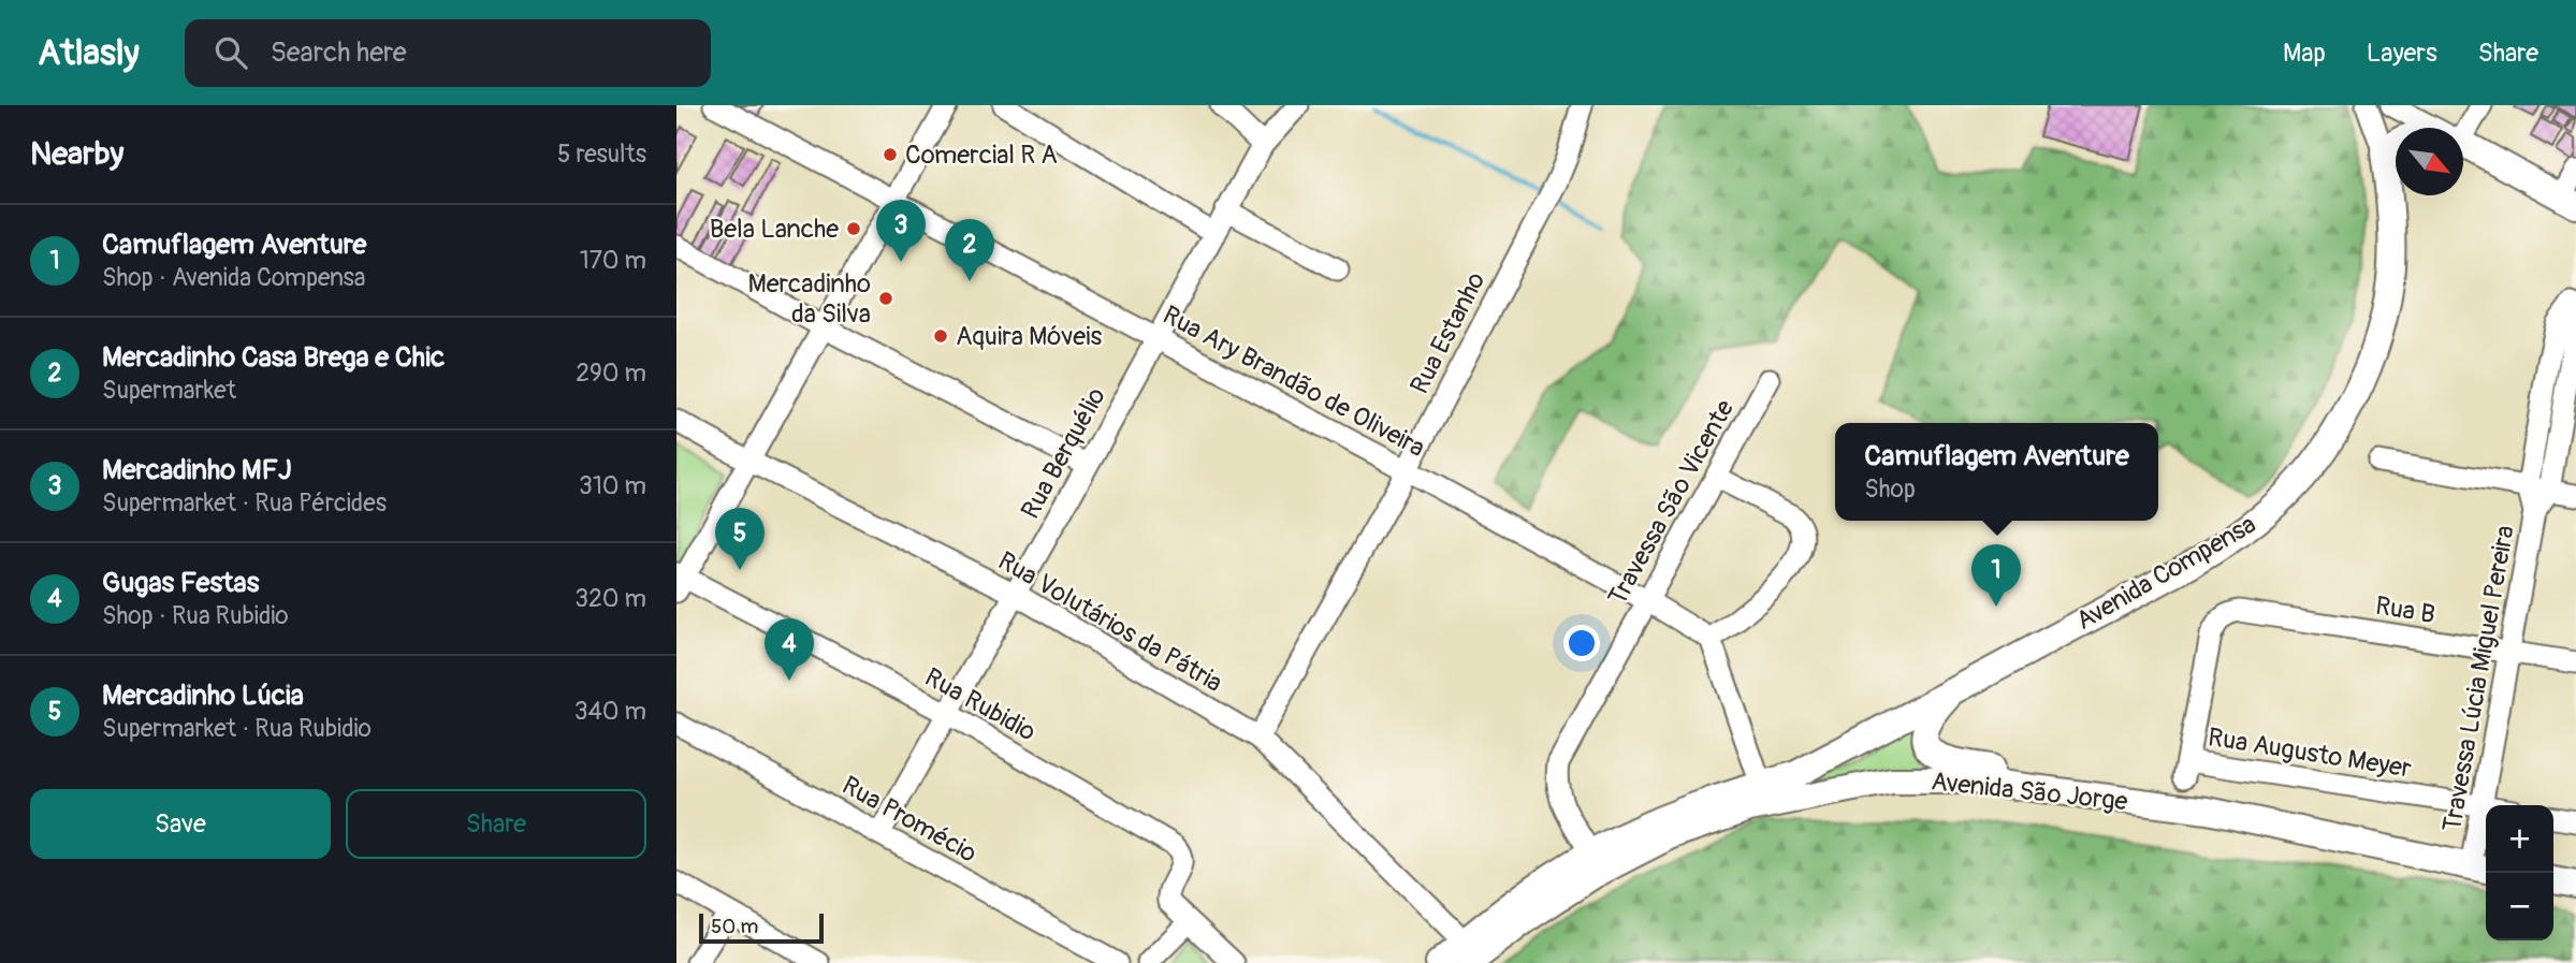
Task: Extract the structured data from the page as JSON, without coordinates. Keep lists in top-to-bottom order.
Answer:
{
  "streets": {
    "main road": ["Avenida Compensa", "Avenida São Jorge"],
    "street": [
      "Rua Estanho",
      "Rua Ary Brandão de Oliveira",
      "Rua Berquélio",
      "Travessa São Vicente",
      "Rua B",
      "Rua Volutários da Pátria",
      "Travessa Lúcia Miguel Pereira",
      "Rua Rubidio",
      "Rua Augusto Meyer",
      "Rua Promécio"
    ]
  },
  "crossings": [
    ["Rua Estanho", "Rua Ary Brandão de Oliveira"],
    ["Rua Estanho", "Rua Volutários da Pátria"],
    ["Rua Ary Brandão de Oliveira", "Rua Berquélio"],
    ["Rua Ary Brandão de Oliveira", "Travessa São Vicente"],
    ["Rua Berquélio", "Rua Volutários da Pátria"],
    ["Rua Berquélio", "Rua Rubidio"],
    ["Rua Berquélio", "Rua Promécio"],
    ["Travessa São Vicente", "Avenida São Jorge"],
    ["Avenida Compensa", "Avenida São Jorge"],
    ["Rua B", "Travessa Lúcia Miguel Pereira"],
    ["Rua B", "Rua Augusto Meyer"],
    ["Rua Volutários da Pátria", "Avenida São Jorge"],
    ["Travessa Lúcia Miguel Pereira", "Rua Augusto Meyer"],
    ["Travessa Lúcia Miguel Pereira", "Avenida São Jorge"]
  ],
  "places": [
    "Comercial R A",
    "Bela Lanche",
    "Mercadinho da Silva",
    "Aquira Móveis"
  ],
  "scale_bar": "50 m",
  "north": "bottom right",
  "page": {
    "header": "Atlasly",
    "search": "Search here",
    "nav": ["Map", "Layers", "Share"],
    "heading": ["Nearby", "5 results"],
    "pins": [
      "3",
      "2",
      "5",
      "1",
      "4"
    ],
    "list": [
      {
        "mark": "1",
        "name": "Camuflagem Aventure",
        "note": "Shop · Avenida Compensa",
        "value": "170 m"
      },
      {
        "mark": "2",
        "name": "Mercadinho Casa Brega e Chic",
        "note": "Supermarket",
        "value": "290 m"
      },
      {
        "mark": "3",
        "name": "Mercadinho MFJ",
        "note": "Supermarket · Rua Pércides",
        "value": "310 m"
      },
      {
        "mark": "4",
        "name": "Gugas Festas",
        "note": "Shop · Rua Rubidio",
        "value": "320 m"
      },
      {
        "mark": "5",
        "name": "Mercadinho Lúcia",
        "note": "Supermarket · Rua Rubidio",
        "value": "340 m"
      }
    ],
    "popup": ["Camuflagem Aventure", "Shop"],
    "buttons": ["Save", "Share"],
    "map_buttons": ["+", "−"],
    "scale": "50 m"
  }
}
